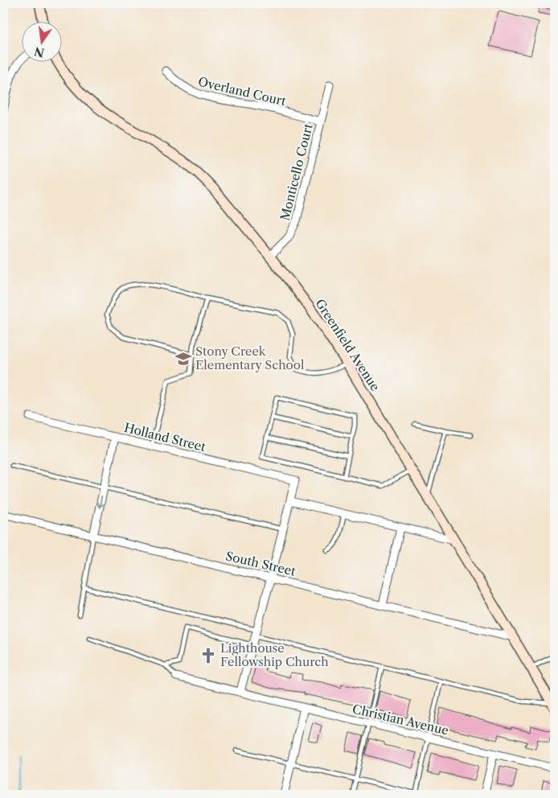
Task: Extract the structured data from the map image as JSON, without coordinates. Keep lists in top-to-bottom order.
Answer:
{
  "streets": {
    "main road": ["Greenfield Avenue"],
    "street": [
      "Overland Court",
      "Monticello Court",
      "Holland Street",
      "South Street",
      "Christian Avenue"
    ]
  },
  "crossings": [
    ["Overland Court", "Monticello Court"],
    ["Monticello Court", "Greenfield Avenue"],
    ["Greenfield Avenue", "South Street"]
  ],
  "places": {
    "school or university": ["Stony Creek Elementary School"],
    "church": ["Lighthouse Fellowship Church"]
  },
  "north": "bottom"
}
